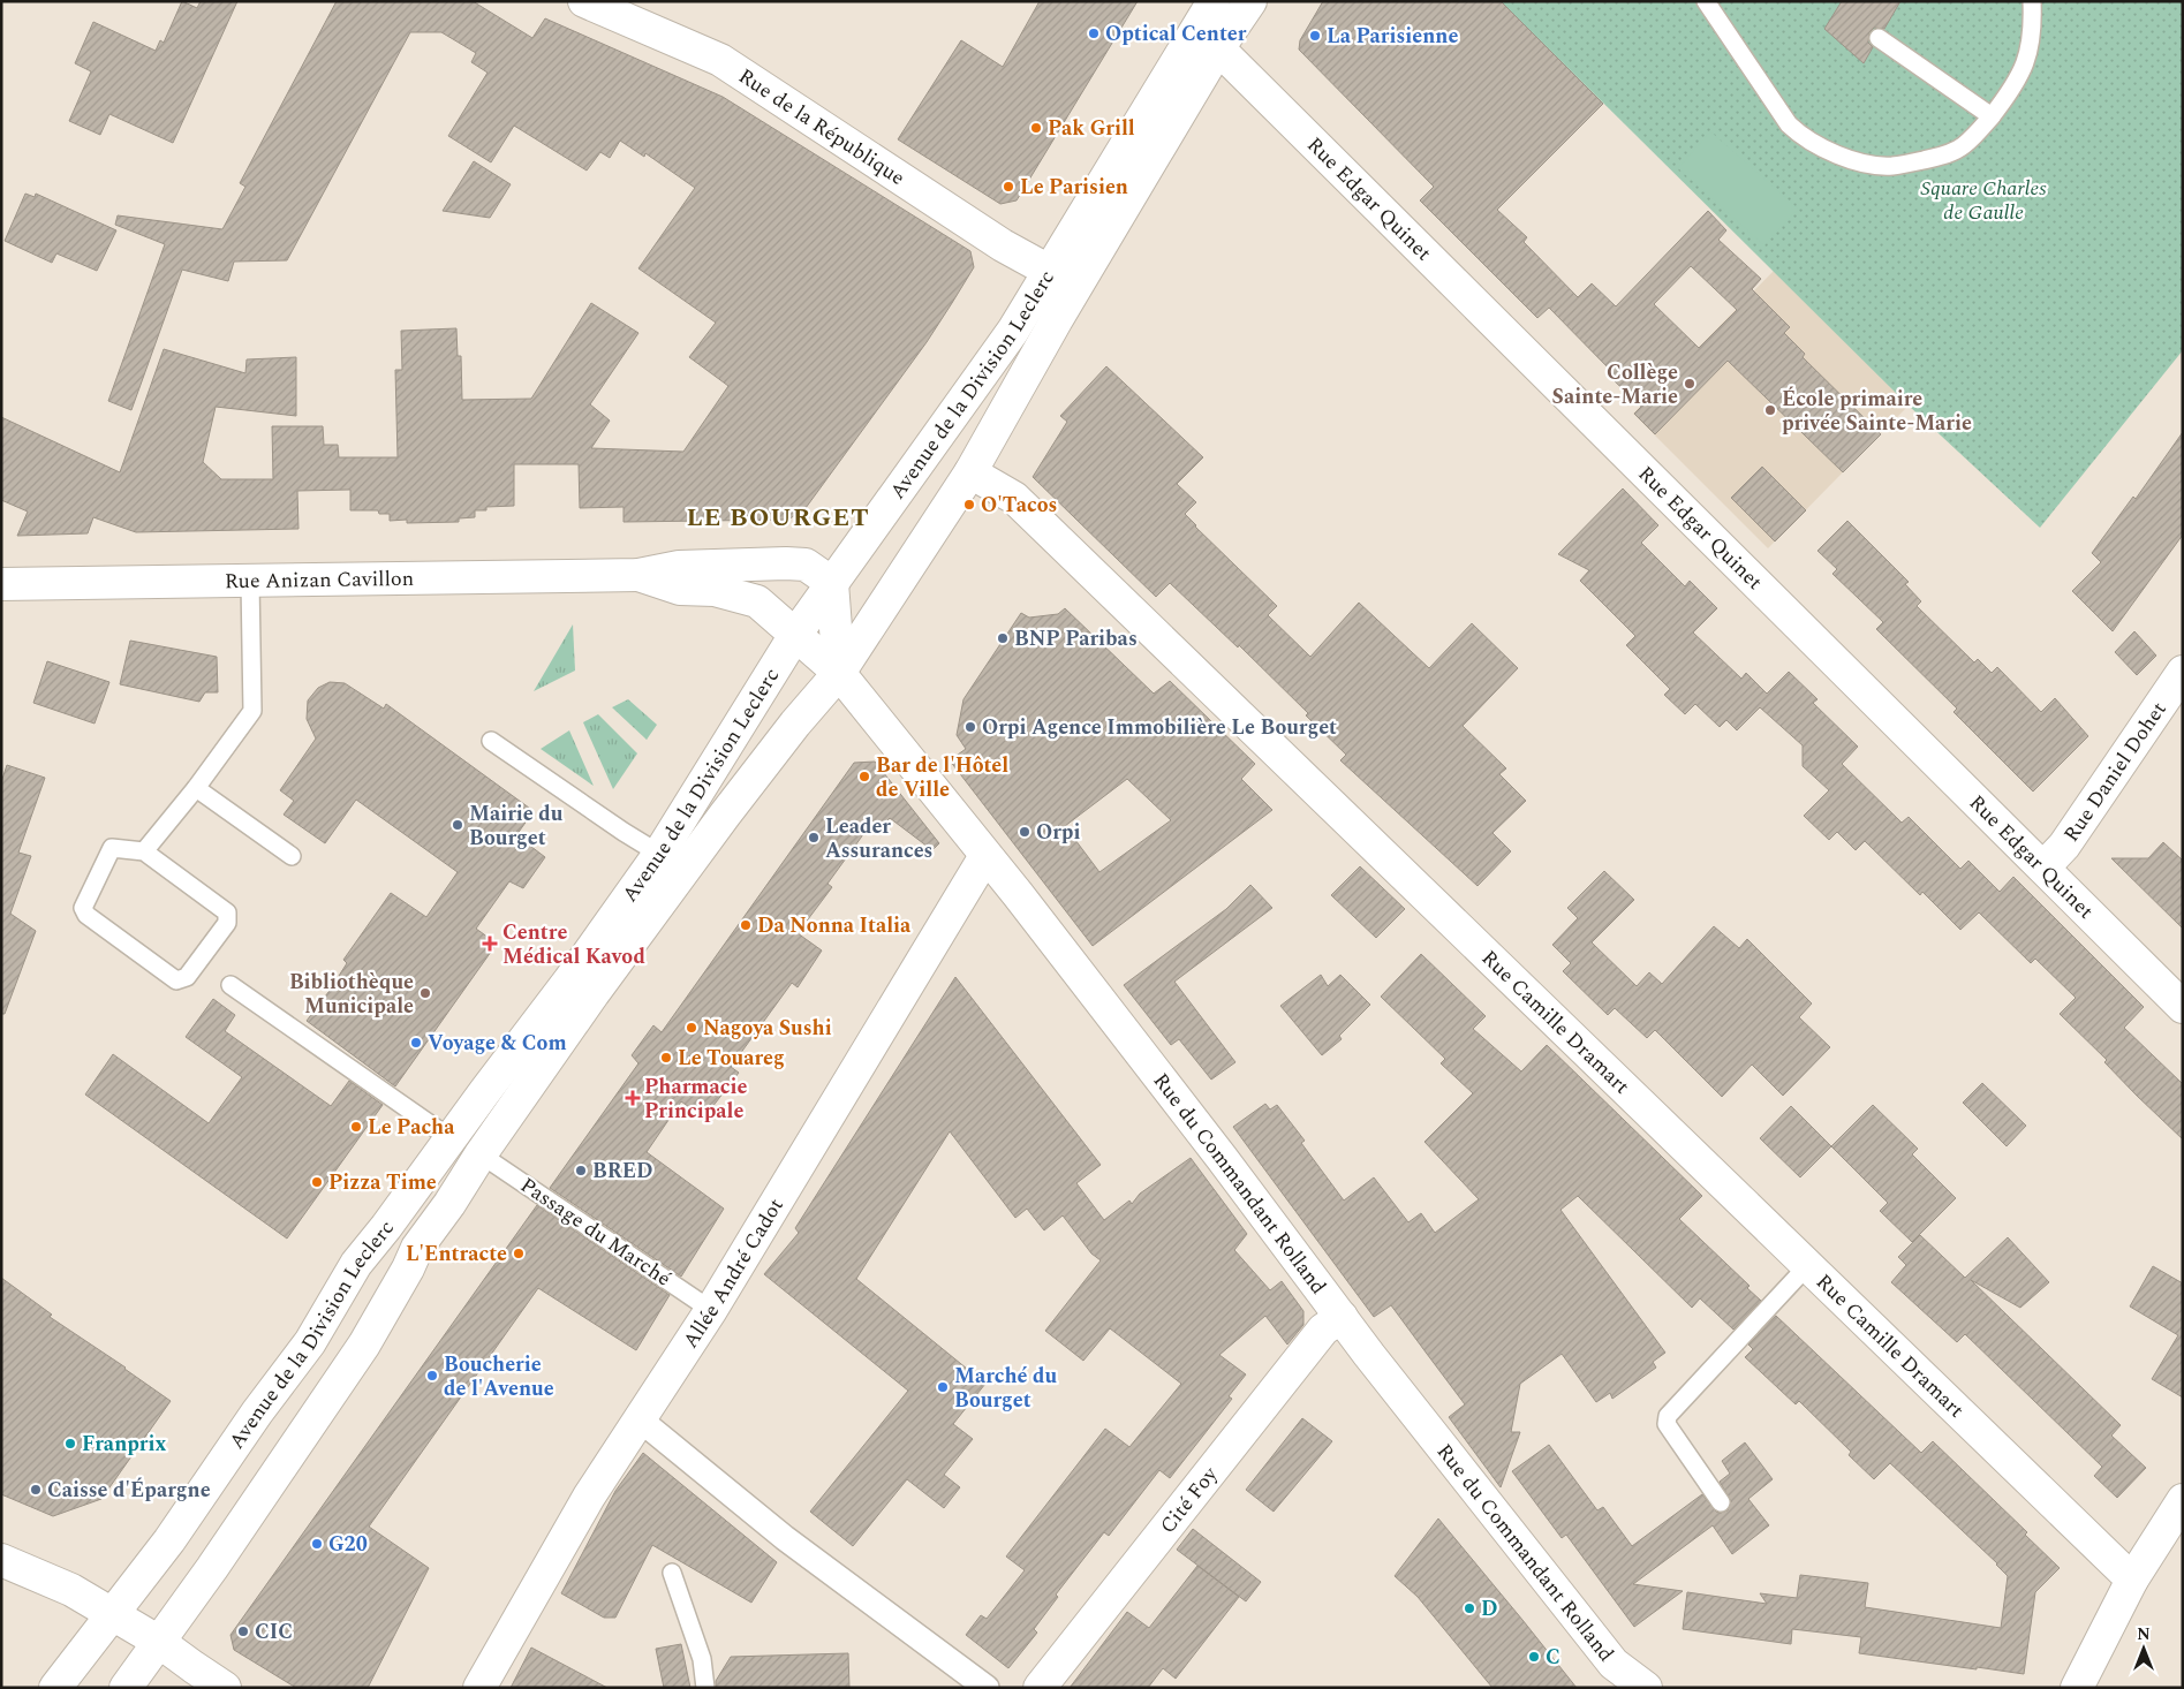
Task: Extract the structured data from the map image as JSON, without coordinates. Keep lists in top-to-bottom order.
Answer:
{
  "streets": {
    "street": [
      "Rue de la République",
      "Rue Edgar Quinet",
      "Avenue de la Division Leclerc",
      "Rue Anizan Cavillon",
      "Rue Daniel Dohet",
      "Rue Camille Dramart",
      "Rue du Commandant Rolland",
      "Allée André Cadot",
      "Cité Foy"
    ],
    "lane": ["Passage du Marché"]
  },
  "crossings": [
    ["Rue de la République", "Avenue de la Division Leclerc"],
    ["Rue Edgar Quinet", "Avenue de la Division Leclerc"],
    ["Rue Edgar Quinet", "Rue Daniel Dohet"],
    ["Avenue de la Division Leclerc", "Rue Anizan Cavillon"],
    ["Avenue de la Division Leclerc", "Rue Camille Dramart"],
    ["Avenue de la Division Leclerc", "Rue du Commandant Rolland"],
    ["Avenue de la Division Leclerc", "Passage du Marché"],
    ["Rue Anizan Cavillon", "Rue du Commandant Rolland"],
    ["Rue du Commandant Rolland", "Allée André Cadot"],
    ["Rue du Commandant Rolland", "Cité Foy"],
    ["Passage du Marché", "Allée André Cadot"]
  ],
  "districts": ["LE BOURGET"],
  "parks": ["Square Charles de Gaulle"],
  "places": {
    "other": [
      "Optical Center",
      "La Parisienne",
      "Pak Grill",
      "Le Parisien",
      "Collège Sainte-Marie",
      "École primaire privée Sainte-Marie",
      "O'Tacos",
      "BNP Paribas",
      "Orpi Agence Immobilière Le Bourget",
      "Bar de l'Hôtel de Ville",
      "Mairie du Bourget",
      "Orpi",
      "Leader Assurances",
      "Da Nonna Italia",
      "Bibliothèque Municipale",
      "Nagoya Sushi",
      "Voyage & Com",
      "Le Touareg",
      "Le Pacha",
      "BRED",
      "Pizza Time",
      "L'Entracte",
      "Boucherie de l'Avenue",
      "Marché du Bourget",
      "Franprix",
      "Caisse d'Épargne",
      "G20",
      "D",
      "CIC",
      "C"
    ],
    "health": ["Centre Médical Kavod", "Pharmacie Principale"]
  },
  "north": "top"
}
